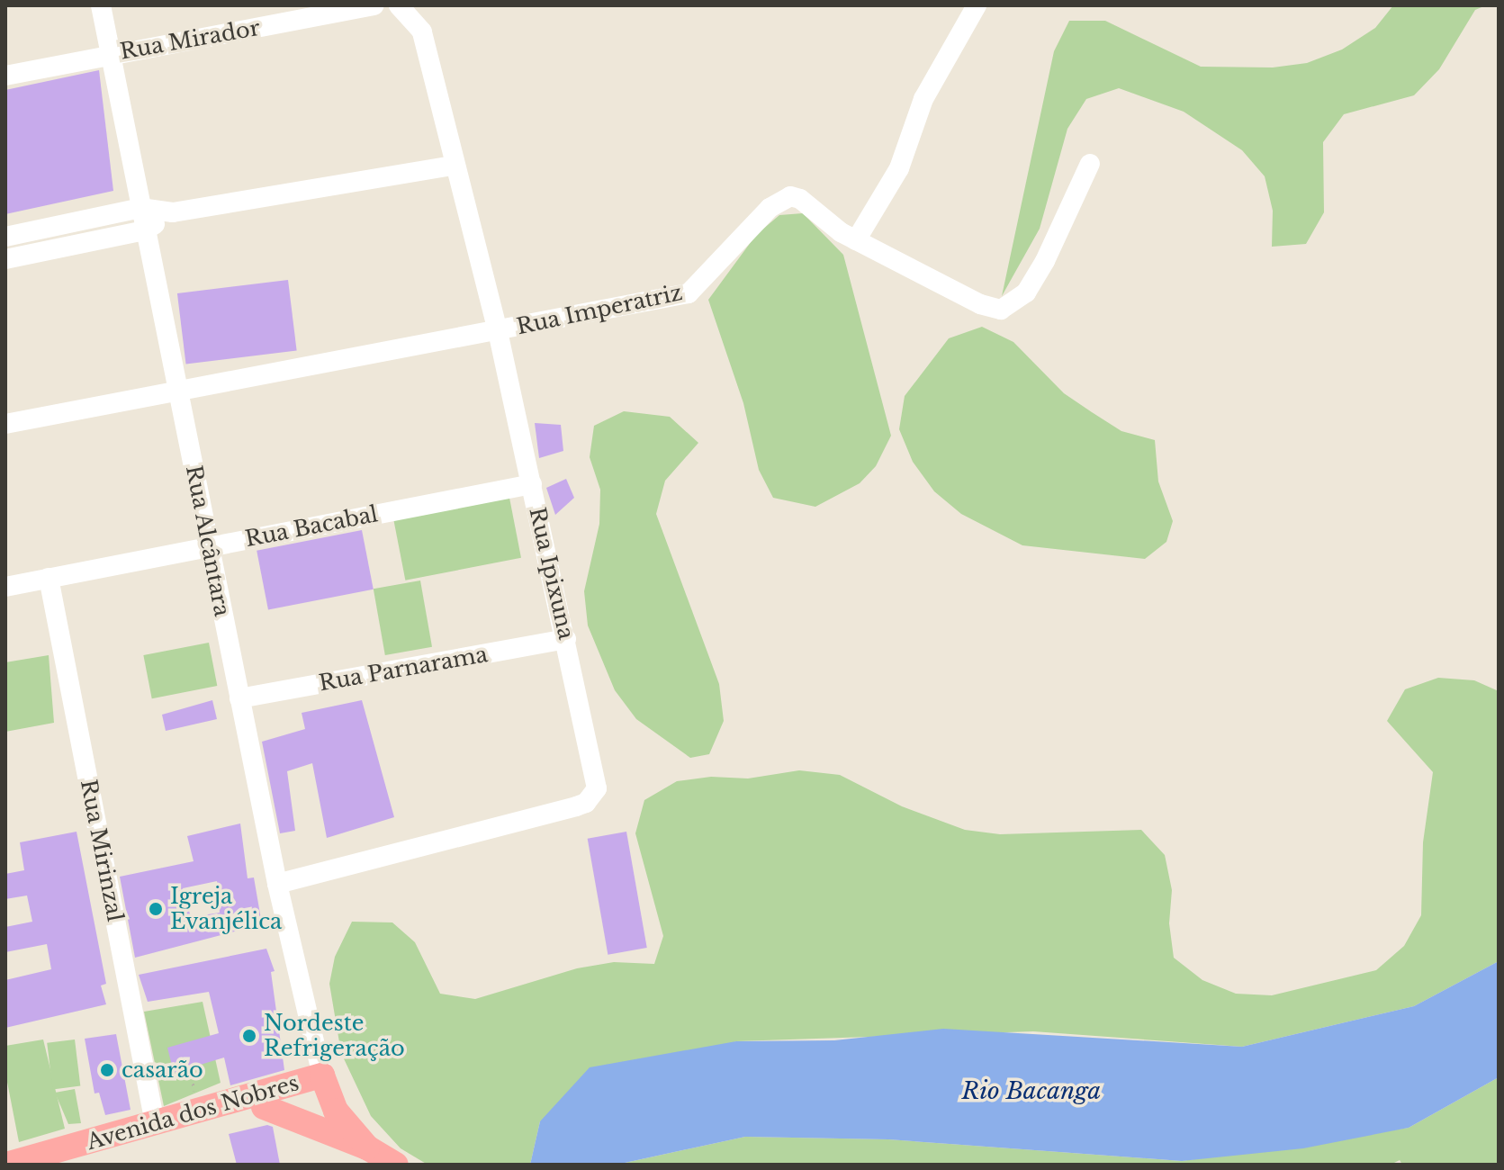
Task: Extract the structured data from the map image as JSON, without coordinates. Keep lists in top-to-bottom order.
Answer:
{
  "streets": {
    "main road": ["Avenida dos Nobres"],
    "street": [
      "Rua Mirador",
      "Rua Imperatriz",
      "Rua Bacabal",
      "Rua Alcântara",
      "Rua Ipixuna",
      "Rua Parnarama",
      "Rua Mirinzal"
    ]
  },
  "crossings": [
    ["Rua Mirador", "Rua Alcântara"],
    ["Rua Imperatriz", "Rua Alcântara"],
    ["Rua Imperatriz", "Rua Ipixuna"],
    ["Rua Bacabal", "Rua Alcântara"],
    ["Rua Bacabal", "Rua Ipixuna"],
    ["Rua Bacabal", "Rua Mirinzal"],
    ["Rua Alcântara", "Rua Ipixuna"],
    ["Rua Alcântara", "Rua Parnarama"],
    ["Rua Alcântara", "Avenida dos Nobres"],
    ["Rua Ipixuna", "Rua Parnarama"],
    ["Rua Mirinzal", "Avenida dos Nobres"]
  ],
  "water": ["Rio Bacanga"],
  "places": ["Igreja Evanjélica", "Nordeste Refrigeração", "casarão"]
}
